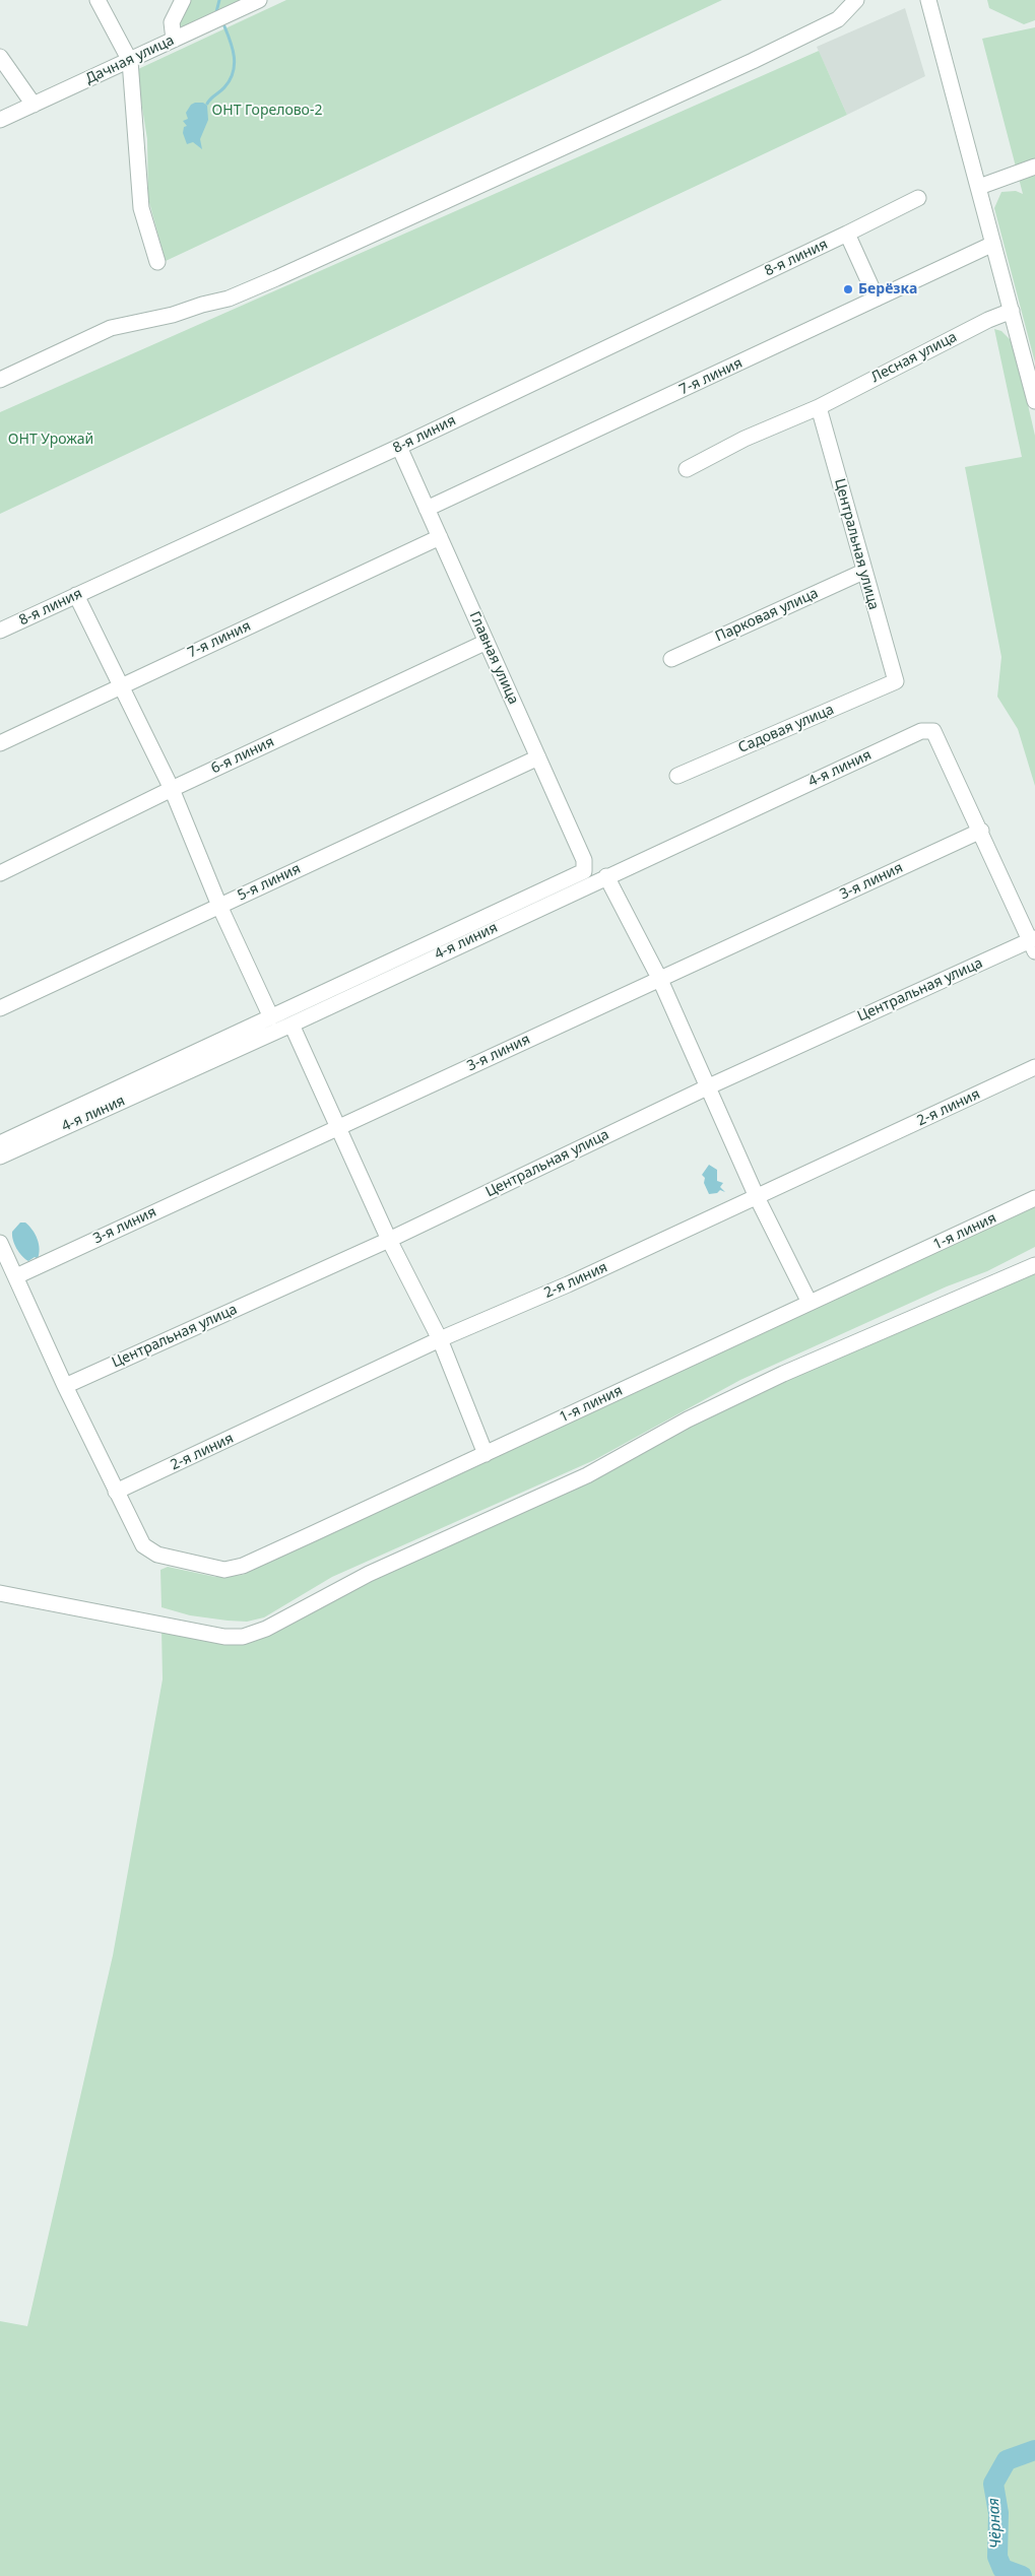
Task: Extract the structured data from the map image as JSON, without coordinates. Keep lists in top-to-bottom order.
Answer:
{
  "streets": {
    "street": [
      "Дачная улица",
      "8-я линия",
      "Лесная улица",
      "7-я линия",
      "Центральная улица",
      "Парковая улица",
      "Главная улица",
      "Садовая улица",
      "6-я линия",
      "4-я линия",
      "3-я линия",
      "5-я линия",
      "2-я линия",
      "1-я линия"
    ]
  },
  "crossings": [
    ["8-я линия", "Главная улица"],
    ["Лесная улица", "Центральная улица"],
    ["7-я линия", "Главная улица"],
    ["Центральная улица", "Парковая улица"],
    ["Центральная улица", "Садовая улица"],
    ["Главная улица", "6-я линия"],
    ["Главная улица", "5-я линия"],
    ["4-я линия", "3-я линия"],
    ["2-я линия", "1-я линия"]
  ],
  "water": ["Чёрная"],
  "parks": ["ОНТ Горелово-2", "ОНТ Урожай"],
  "places": ["Берёзка"]
}
